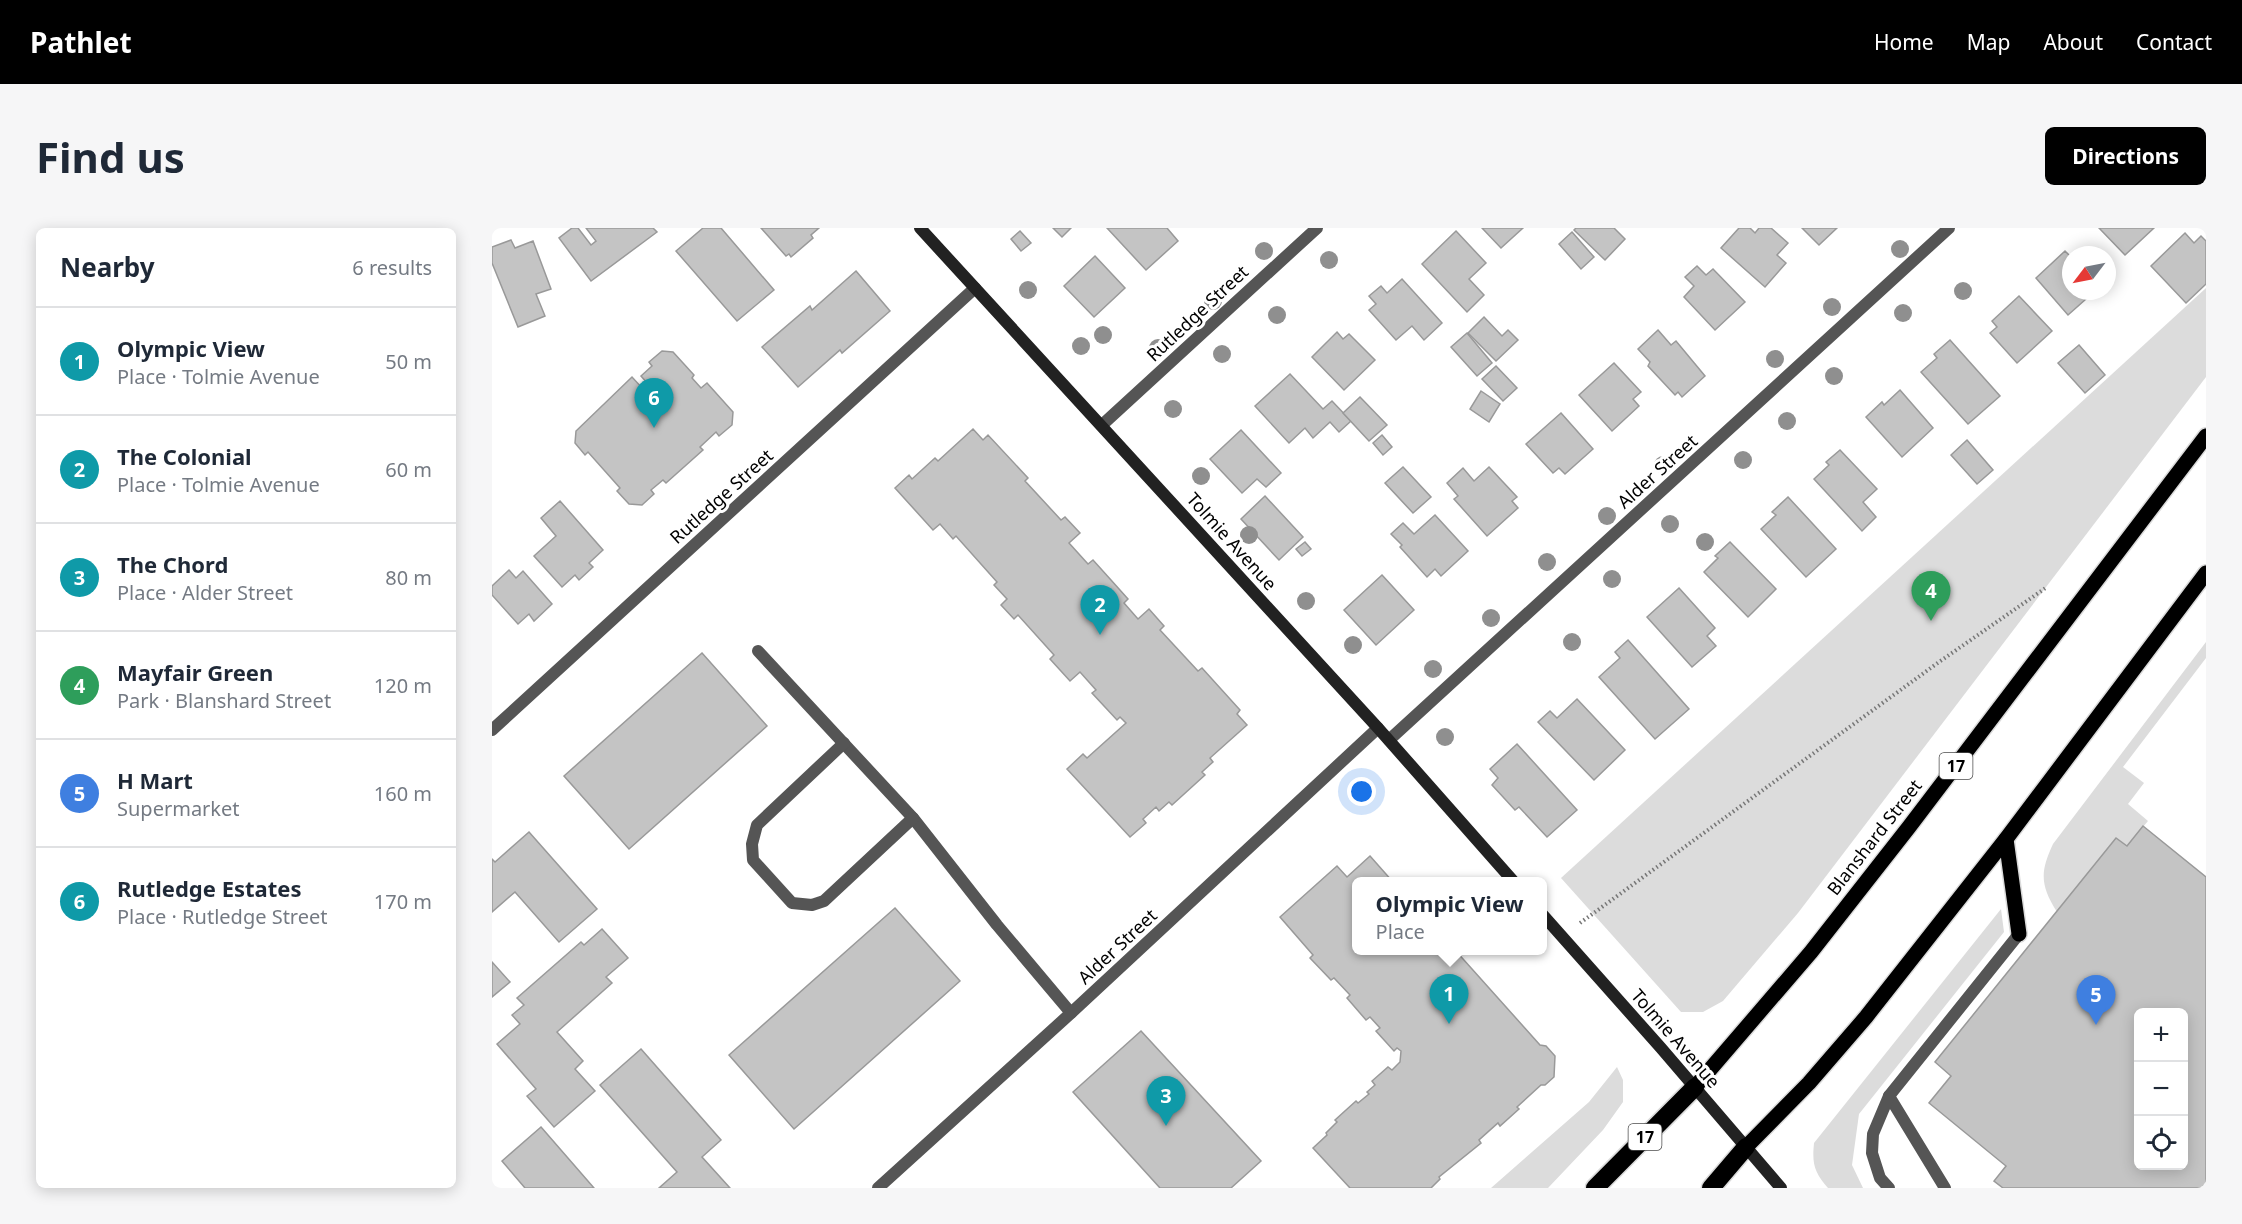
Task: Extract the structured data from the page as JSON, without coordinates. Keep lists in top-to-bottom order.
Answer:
{
  "streets": {
    "highway": ["17", "Blanshard Street"],
    "street": ["Rutledge Street", "Alder Street", "Tolmie Avenue"]
  },
  "crossings": [
    ["Rutledge Street", "Tolmie Avenue"],
    ["Alder Street", "Tolmie Avenue"],
    ["Tolmie Avenue", "Blanshard Street"]
  ],
  "north": "bottom left",
  "page": {
    "header": "Pathlet",
    "nav": [
      "Home",
      "Map",
      "About",
      "Contact"
    ],
    "buttons": "Directions",
    "title": "Find us",
    "heading": ["Nearby", "6 results"],
    "list": [
      {
        "mark": "1",
        "name": "Olympic View",
        "note": "Place · Tolmie Avenue",
        "value": "50 m"
      },
      {
        "mark": "2",
        "name": "The Colonial",
        "note": "Place · Tolmie Avenue",
        "value": "60 m"
      },
      {
        "mark": "3",
        "name": "The Chord",
        "note": "Place · Alder Street",
        "value": "80 m"
      },
      {
        "mark": "4",
        "name": "Mayfair Green",
        "note": "Park · Blanshard Street",
        "value": "120 m"
      },
      {
        "mark": "5",
        "name": "H Mart",
        "note": "Supermarket",
        "value": "160 m"
      },
      {
        "mark": "6",
        "name": "Rutledge Estates",
        "note": "Place · Rutledge Street",
        "value": "170 m"
      }
    ],
    "pins": [
      "6",
      "4",
      "2",
      "1",
      "5",
      "3"
    ],
    "popup": ["Olympic View", "Place"],
    "map_buttons": ["+", "−"]
  }
}
